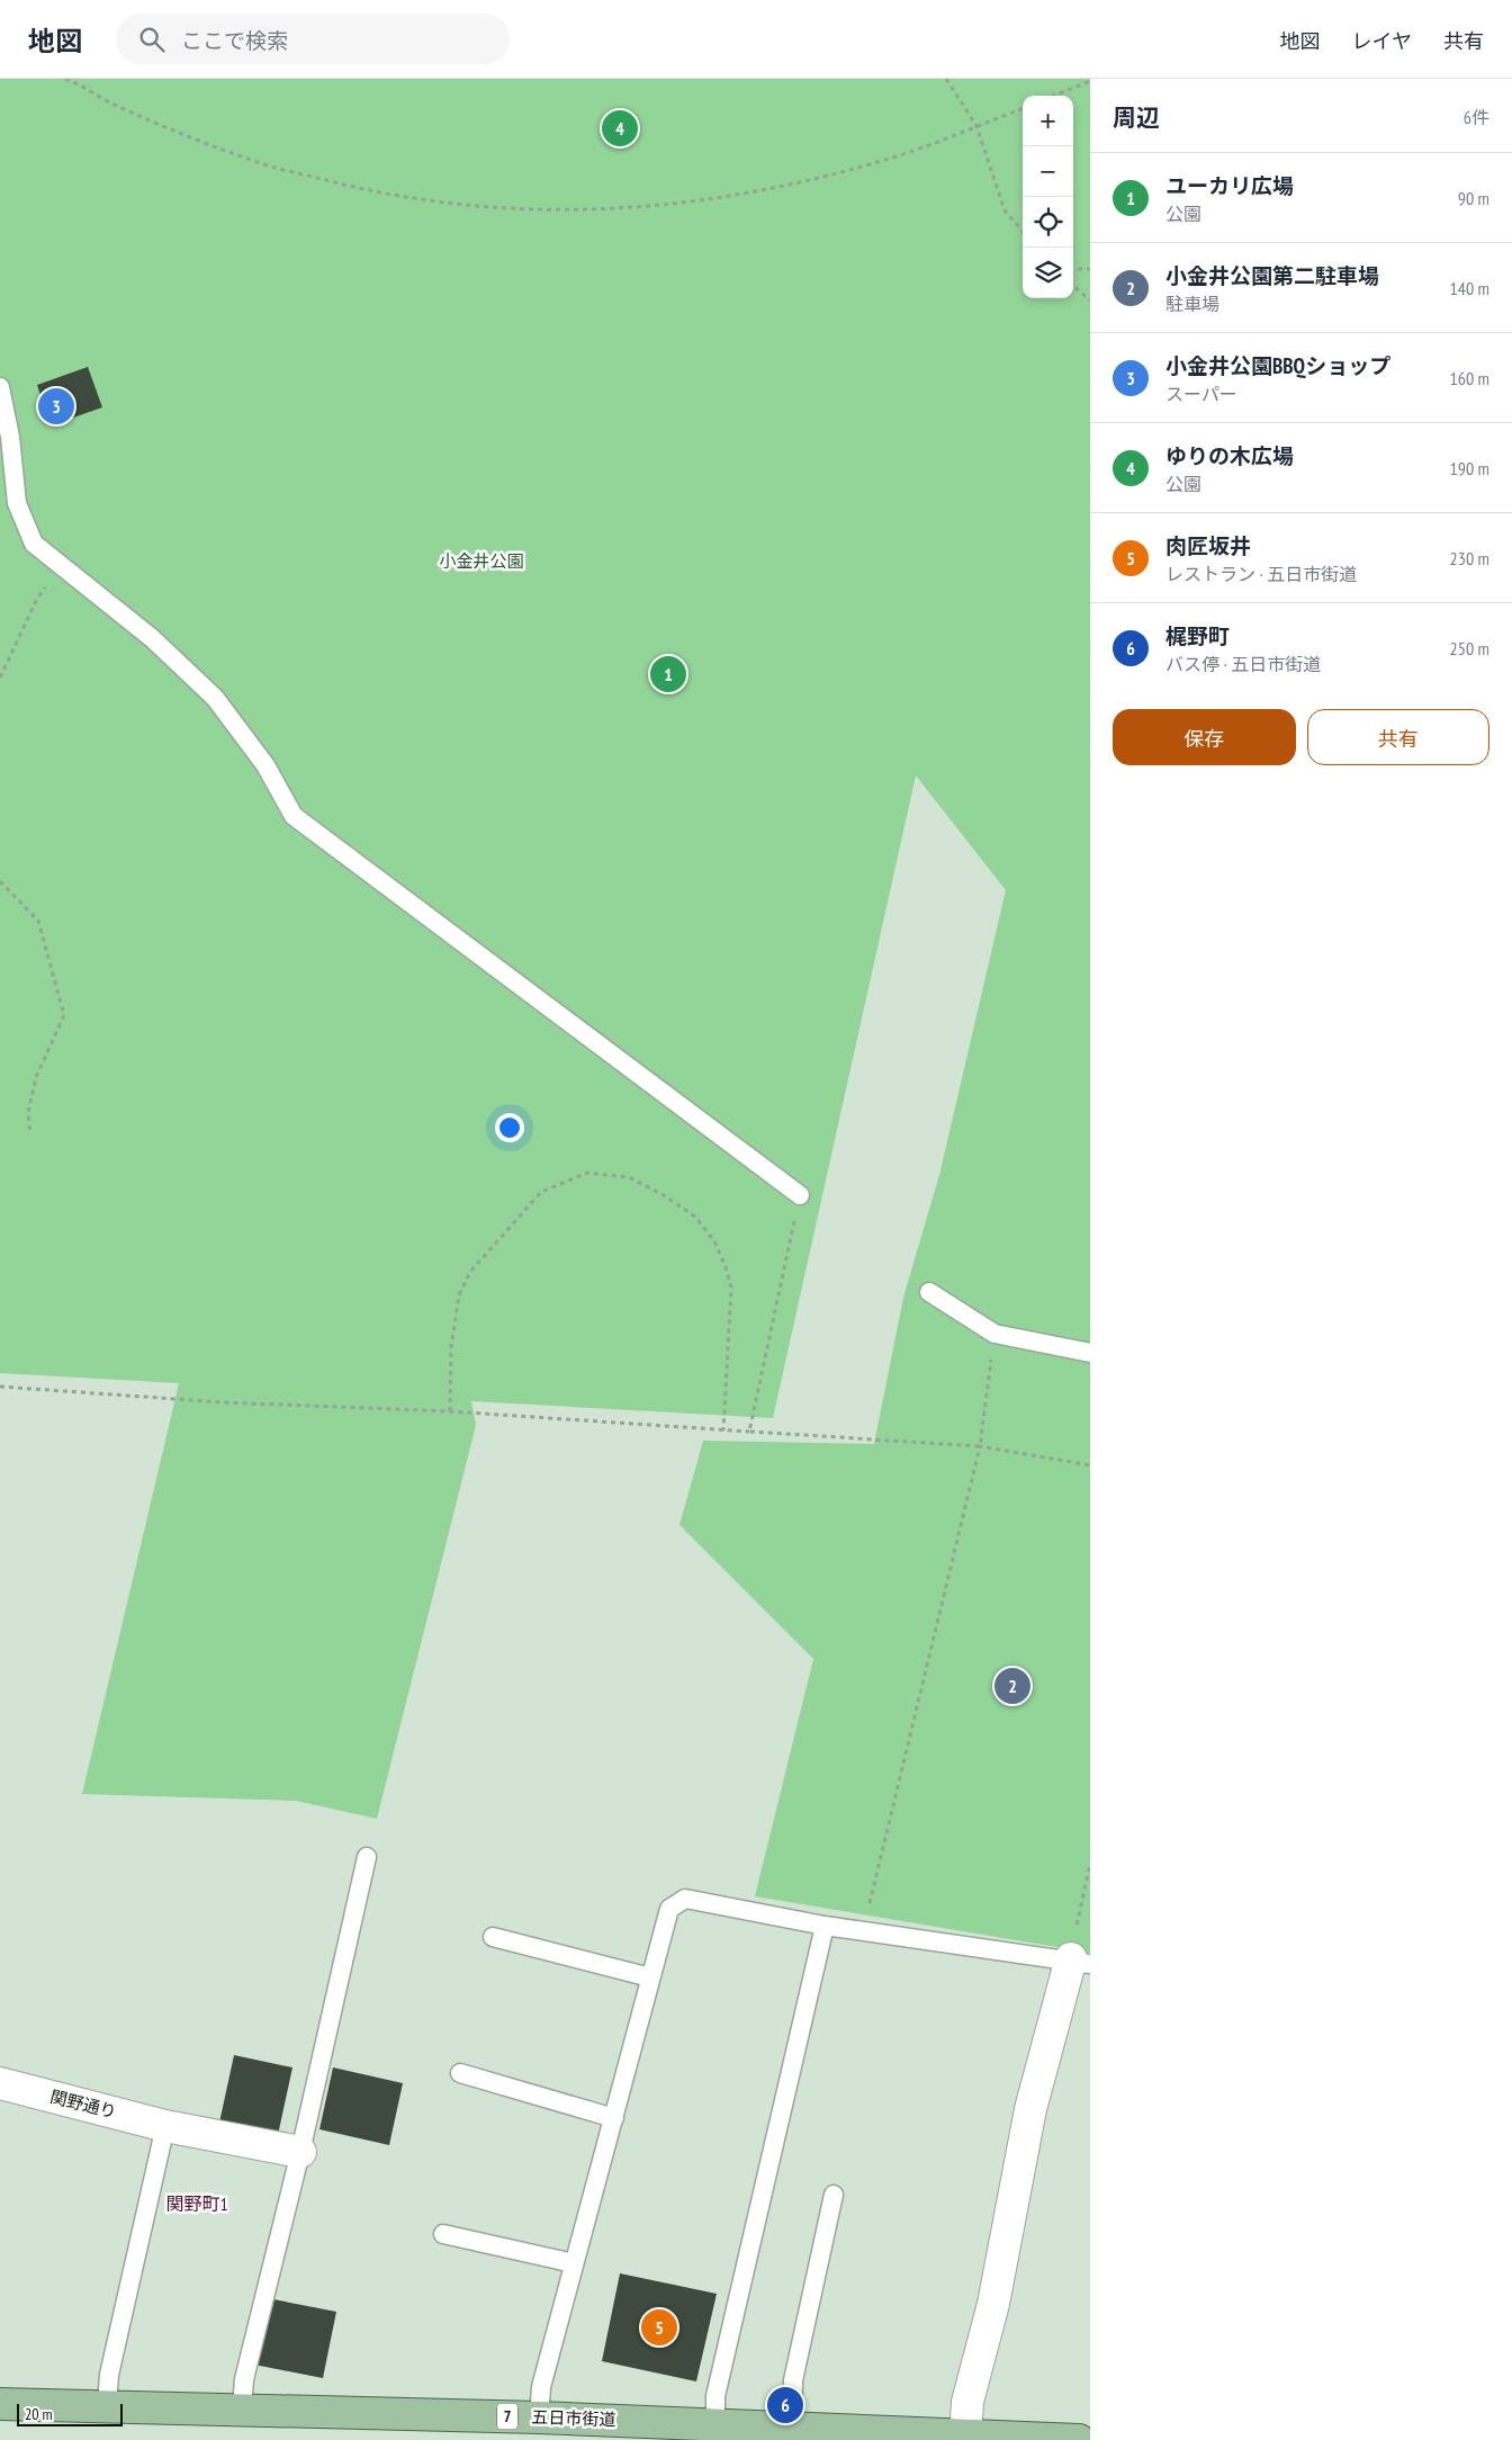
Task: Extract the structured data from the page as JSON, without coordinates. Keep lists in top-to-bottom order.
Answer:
{
  "streets": {
    "main road": ["7", "五日市街道"],
    "street": ["関野通り"]
  },
  "districts": ["関野町1"],
  "parks": ["小金井公園"],
  "scale_bar": "20 m",
  "page": {
    "header": "地図",
    "search": "ここで検索",
    "nav": ["地図", "レイヤ", "共有"],
    "heading": ["周辺", "6件"],
    "map_buttons": ["+", "−"],
    "pins": [
      "4",
      "3",
      "1",
      "2",
      "5",
      "6"
    ],
    "list": [
      {
        "mark": "1",
        "name": "ユーカリ広場",
        "note": "公園",
        "value": "90 m"
      },
      {
        "mark": "2",
        "name": "小金井公園第二駐車場",
        "note": "駐車場",
        "value": "140 m"
      },
      {
        "mark": "3",
        "name": "小金井公園BBQショップ",
        "note": "スーパー",
        "value": "160 m"
      },
      {
        "mark": "4",
        "name": "ゆりの木広場",
        "note": "公園",
        "value": "190 m"
      },
      {
        "mark": "5",
        "name": "肉匠坂井",
        "note": "レストラン · 五日市街道",
        "value": "230 m"
      },
      {
        "mark": "6",
        "name": "梶野町",
        "note": "バス停 · 五日市街道",
        "value": "250 m"
      }
    ],
    "buttons": ["保存", "共有"],
    "scale": "20 m"
  }
}
